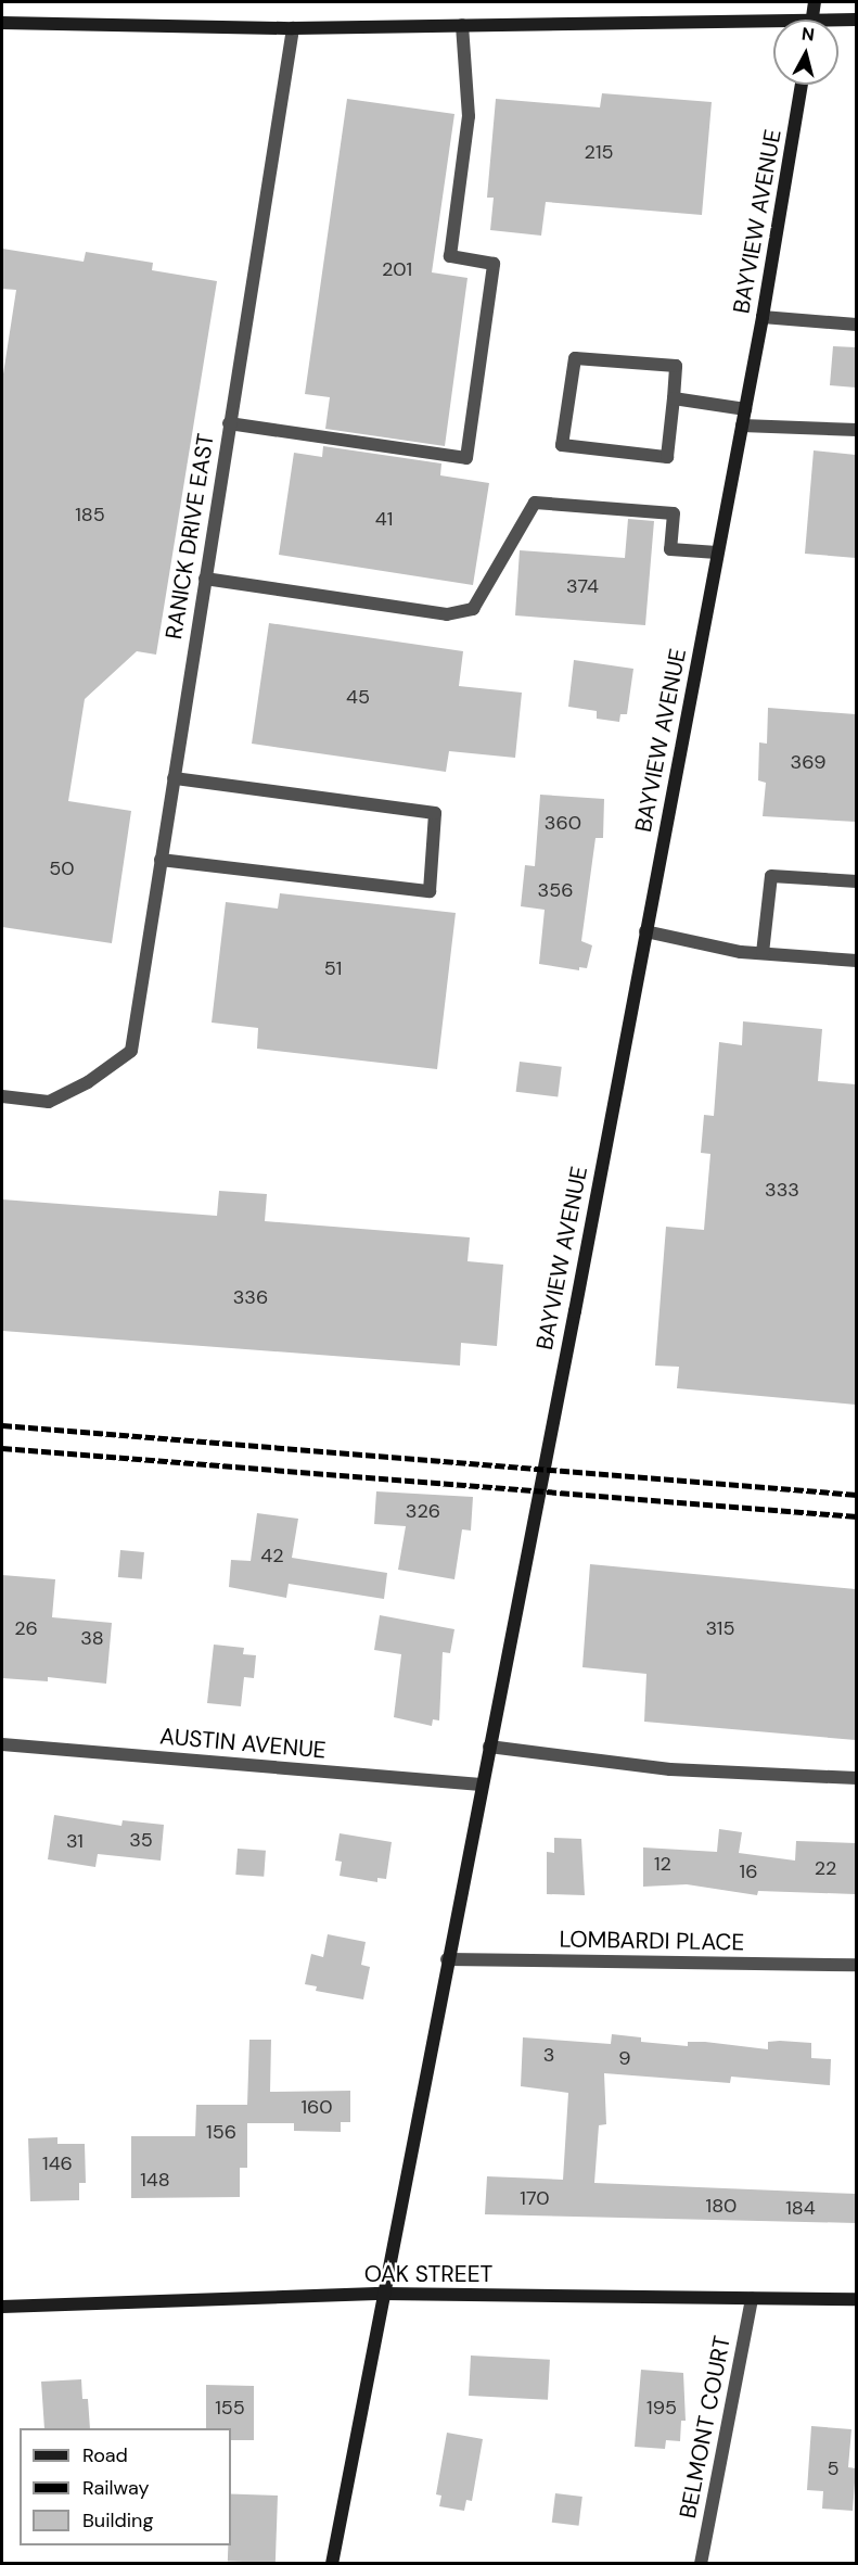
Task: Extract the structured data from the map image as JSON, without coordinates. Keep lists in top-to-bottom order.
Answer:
{
  "streets": {
    "main road": ["BAYVIEW AVENUE", "OAK STREET"],
    "street": [
      "RANICK DRIVE EAST",
      "AUSTIN AVENUE",
      "LOMBARDI PLACE",
      "BELMONT COURT"
    ]
  },
  "crossings": [
    ["BAYVIEW AVENUE", "AUSTIN AVENUE"],
    ["BAYVIEW AVENUE", "LOMBARDI PLACE"],
    ["BAYVIEW AVENUE", "OAK STREET"],
    ["OAK STREET", "BELMONT COURT"]
  ],
  "house_numbers": [
    "215",
    "201",
    "185",
    "41",
    "374",
    "45",
    "369",
    "360",
    "50",
    "356",
    "51",
    "333",
    "336",
    "326",
    "42",
    "26",
    "315",
    "38",
    "35",
    "31",
    "12",
    "22",
    "16",
    "3",
    "9",
    "160",
    "156",
    "146",
    "148",
    "170",
    "180",
    "184",
    "155",
    "195",
    "5"
  ],
  "legend": ["Road", "Railway", "Building"],
  "north": "top"
}
